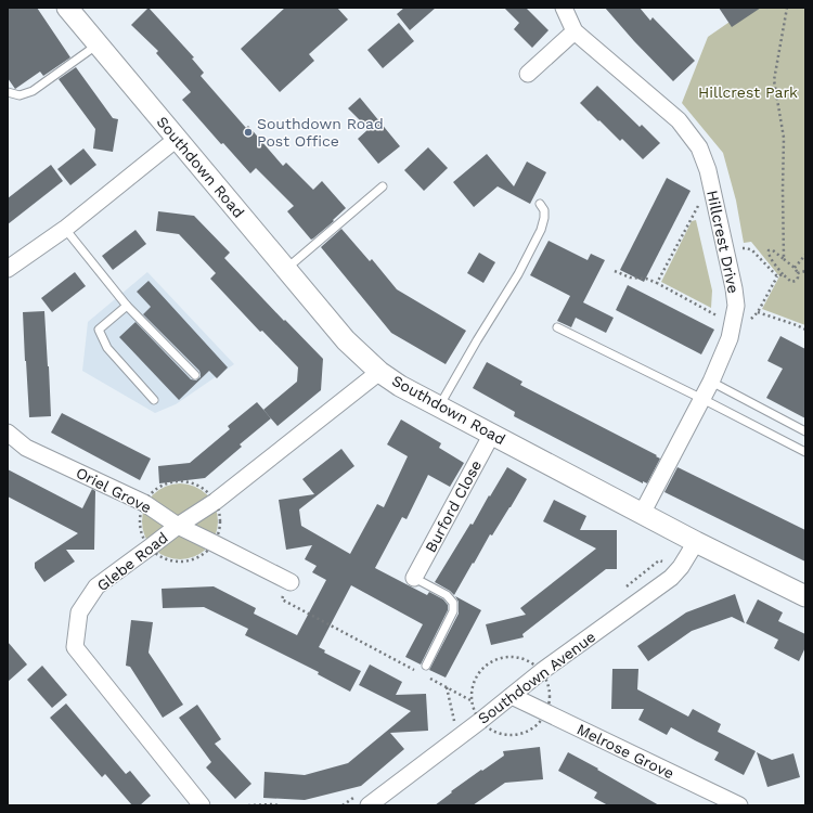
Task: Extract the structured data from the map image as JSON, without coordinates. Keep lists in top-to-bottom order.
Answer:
{
  "streets": {
    "street": [
      "Southdown Road",
      "Hillcrest Drive",
      "Oriel Grove",
      "Burford Close",
      "Glebe Road",
      "Southdown Avenue",
      "Melrose Grove"
    ]
  },
  "crossings": [
    ["Southdown Road", "Hillcrest Drive"],
    ["Southdown Road", "Burford Close"],
    ["Southdown Road", "Glebe Road"],
    ["Southdown Road", "Southdown Avenue"],
    ["Oriel Grove", "Glebe Road"],
    ["Southdown Avenue", "Melrose Grove"]
  ],
  "parks": ["Hillcrest Park"],
  "places": ["Southdown Road Post Office"]
}
